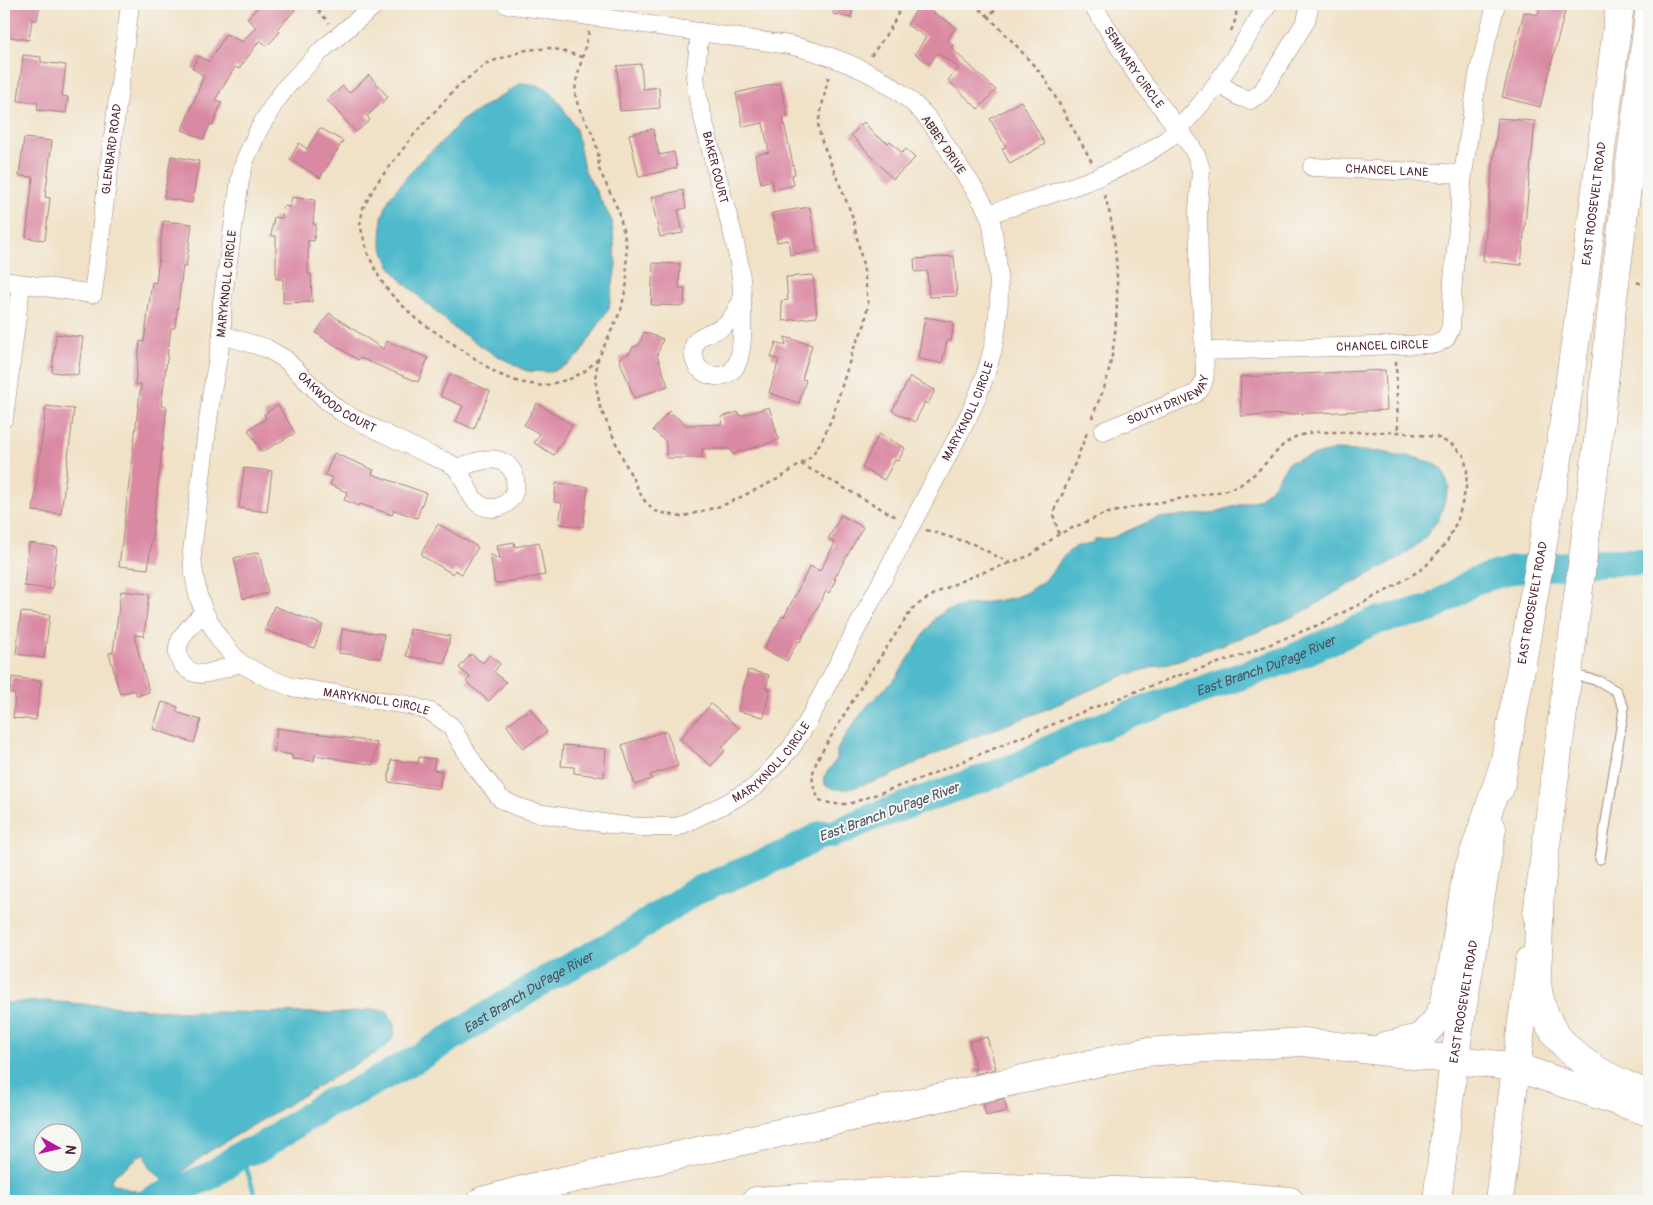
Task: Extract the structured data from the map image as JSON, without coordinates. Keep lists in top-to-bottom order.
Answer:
{
  "streets": {
    "main road": ["EAST ROOSEVELT ROAD"],
    "street": [
      "SEMINARY CIRCLE",
      "ABBEY DRIVE",
      "GLENBARD ROAD",
      "BAKER COURT",
      "CHANCEL LANE",
      "MARYKNOLL CIRCLE",
      "CHANCEL CIRCLE",
      "SOUTH DRIVEWAY",
      "OAKWOOD COURT"
    ]
  },
  "crossings": [
    ["ABBEY DRIVE", "BAKER COURT"],
    ["ABBEY DRIVE", "MARYKNOLL CIRCLE"],
    ["CHANCEL LANE", "CHANCEL CIRCLE"],
    ["MARYKNOLL CIRCLE", "OAKWOOD COURT"],
    ["CHANCEL CIRCLE", "SOUTH DRIVEWAY"]
  ],
  "water": ["East Branch DuPage River"],
  "north": "right"
}
